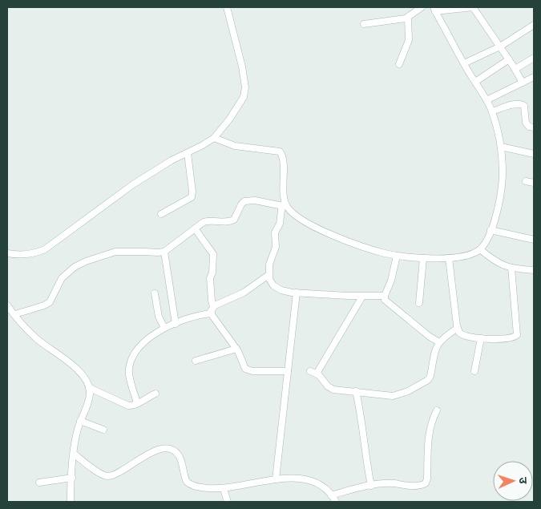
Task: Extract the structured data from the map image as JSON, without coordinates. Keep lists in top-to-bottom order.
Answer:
{
  "north": "right"
}
